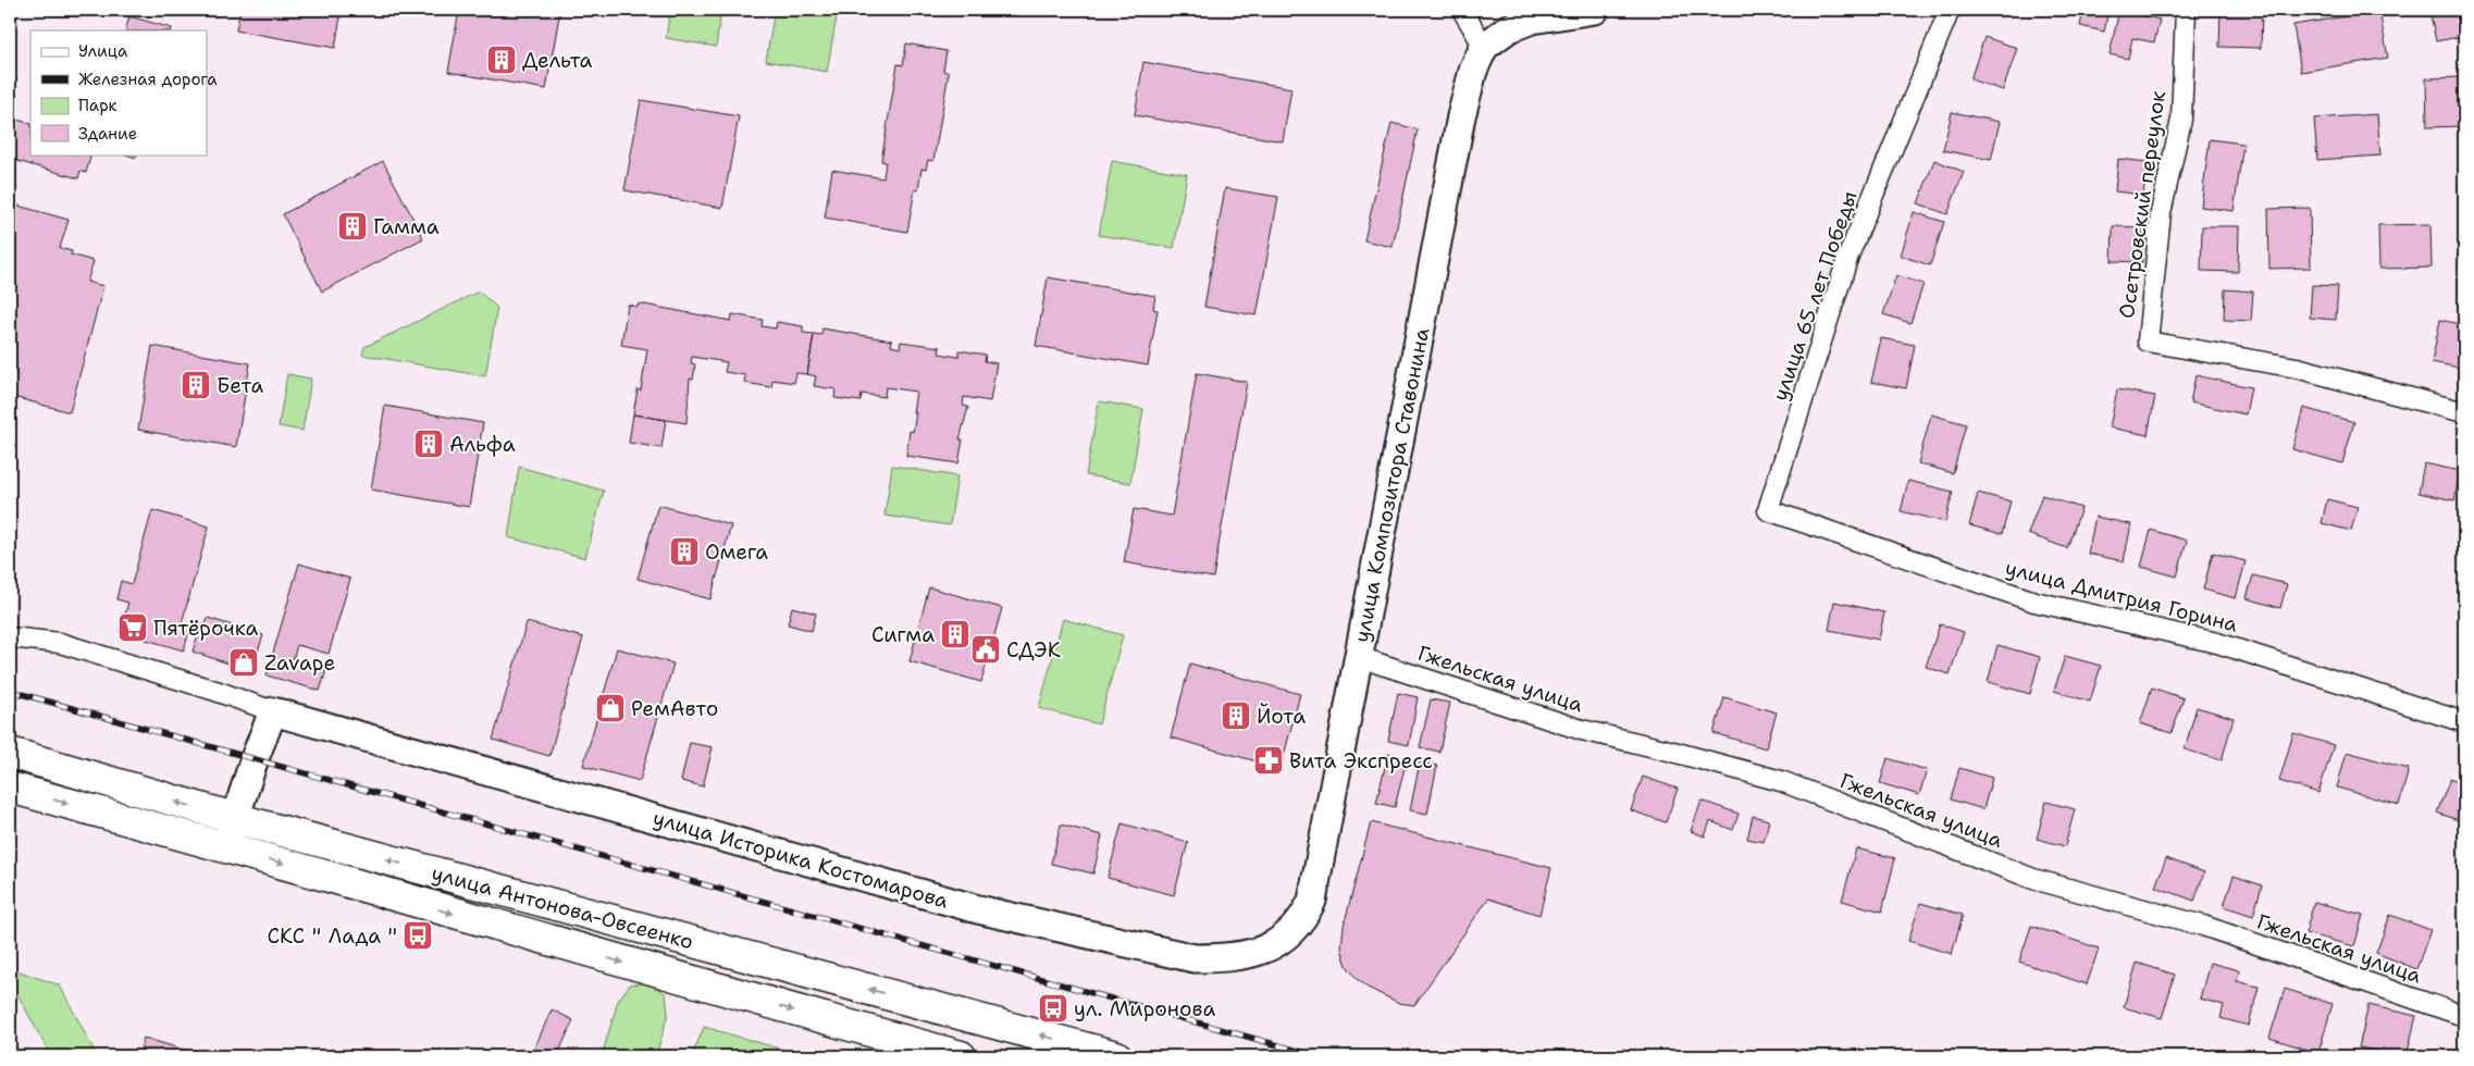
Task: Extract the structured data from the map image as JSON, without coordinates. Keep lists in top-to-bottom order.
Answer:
{
  "streets": {
    "highway": ["улица Антонова-Овсеенко"],
    "street": [
      "Осетровский переулок",
      "улица 65 лет Победы",
      "улица Композитора Ставонина",
      "улица Дмитрия Горина",
      "Гжельская улица",
      "улица Историка Костомарова"
    ]
  },
  "crossings": [
    ["улица 65 лет Победы", "улица Дмитрия Горина"],
    ["улица Композитора Ставонина", "Гжельская улица"],
    ["улица Композитора Ставонина", "улица Историка Костомарова"]
  ],
  "places": {
    "building": [
      "Дельта",
      "Гамма",
      "Бета",
      "Альфа",
      "Омега",
      "Сигма",
      "Йота"
    ],
    "supermarket": ["Пятёрочка"],
    "public building": ["СДЭК"],
    "shop": ["Zavape", "РемАвто"],
    "pharmacy": ["Вита Экспресс"],
    "bus stop": ["СКС \" Лада \"", "ул. Миронова"]
  },
  "legend": [
    "Улица",
    "Железная дорога",
    "Парк",
    "Здание"
  ]
}
